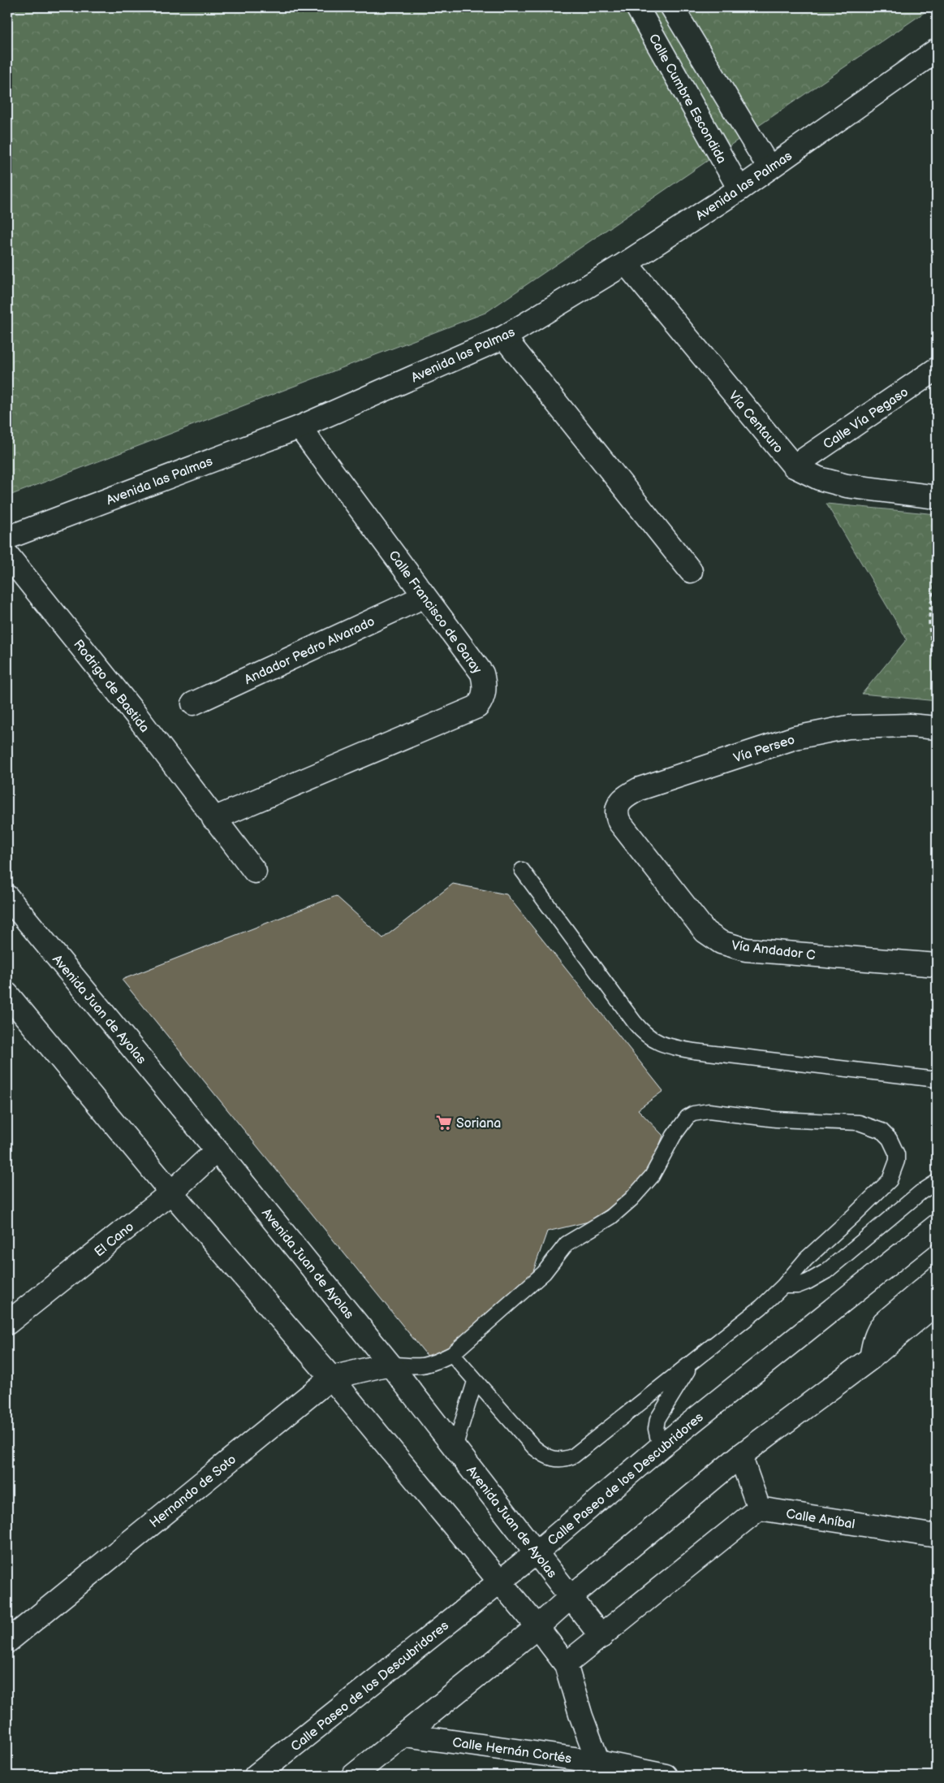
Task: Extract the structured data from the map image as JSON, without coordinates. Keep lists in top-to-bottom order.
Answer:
{
  "streets": {
    "street": [
      "Calle Cumbre Escondida",
      "Avenida las Palmas",
      "Calle Vía Pegaso",
      "Vía Centauro",
      "Calle Francisco de Garay",
      "Andador Pedro Alvarado",
      "Rodrigo de Bastida",
      "Vía Perseo",
      "Vía Andador C",
      "Avenida Juan de Ayolas",
      "El Cano",
      "Calle Paseo de los Descubridores",
      "Hernando de Soto",
      "Calle Aníbal",
      "Calle Hernán Cortés"
    ]
  },
  "crossings": [
    ["Calle Cumbre Escondida", "Avenida las Palmas"],
    ["Avenida las Palmas", "Vía Centauro"],
    ["Avenida las Palmas", "Calle Francisco de Garay"],
    ["Calle Vía Pegaso", "Vía Centauro"],
    ["Calle Francisco de Garay", "Andador Pedro Alvarado"],
    ["Calle Francisco de Garay", "Rodrigo de Bastida"],
    ["Vía Perseo", "Vía Andador C"],
    ["Avenida Juan de Ayolas", "El Cano"],
    ["Avenida Juan de Ayolas", "Calle Paseo de los Descubridores"],
    ["Avenida Juan de Ayolas", "Hernando de Soto"]
  ],
  "places": {
    "supermarket": ["Soriana"]
  }
}
